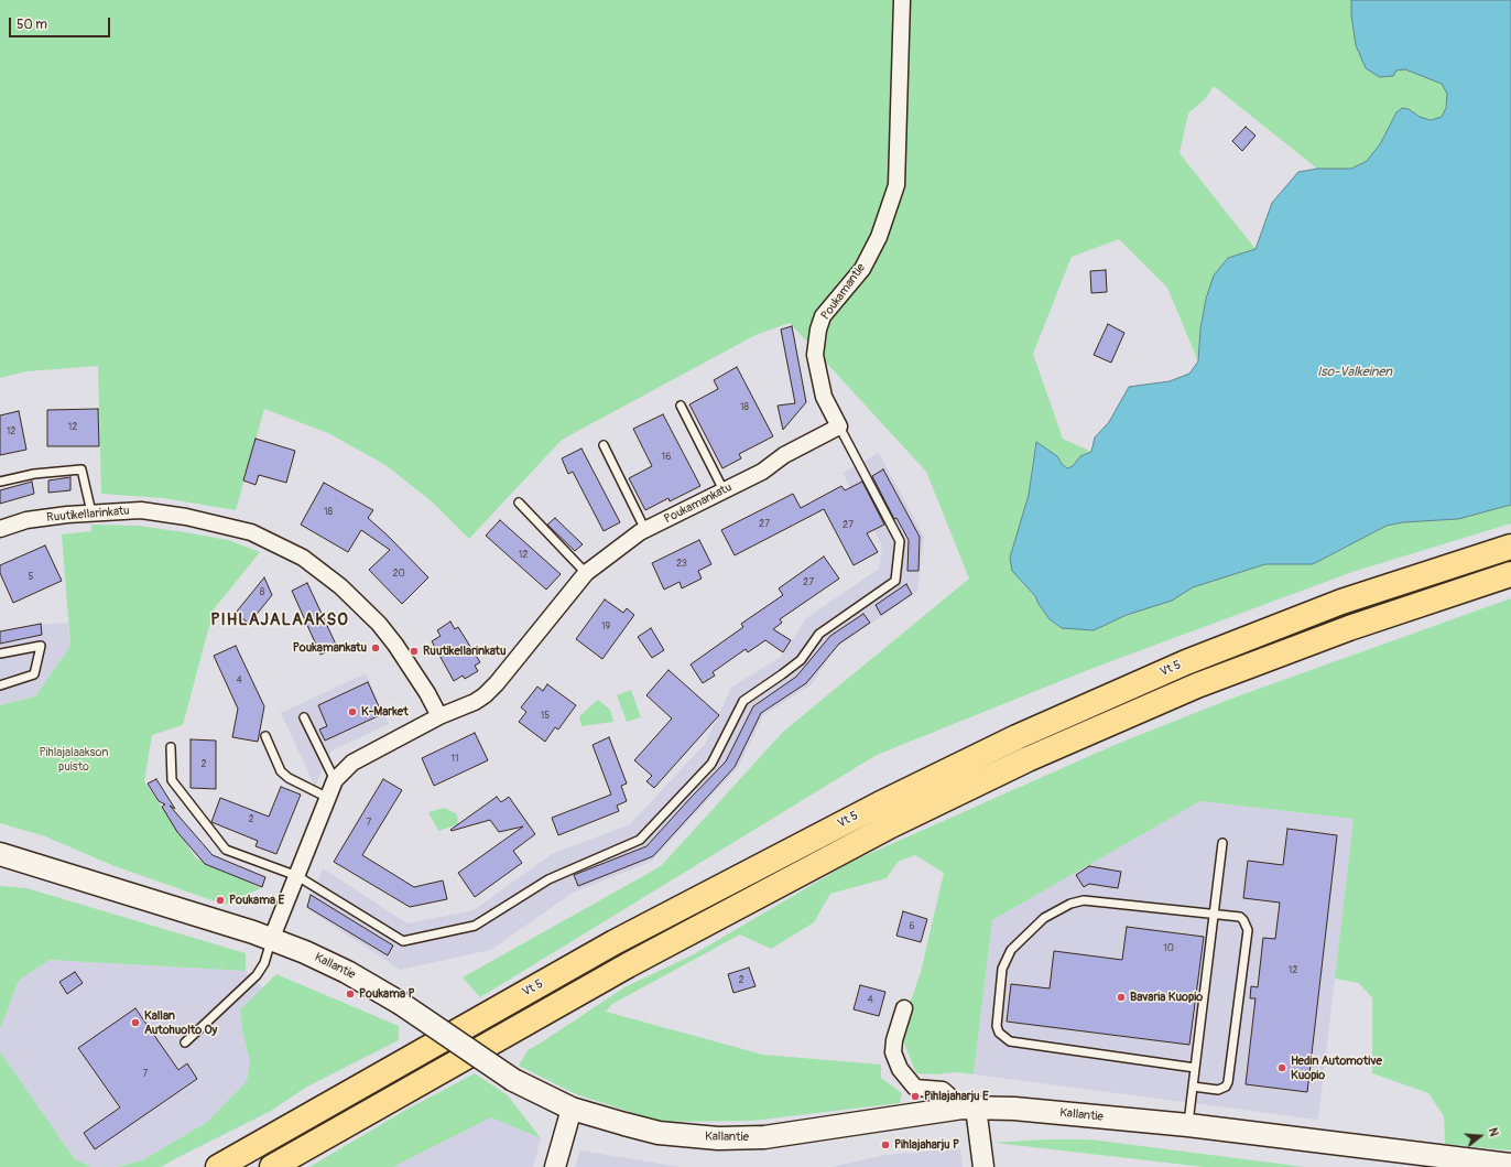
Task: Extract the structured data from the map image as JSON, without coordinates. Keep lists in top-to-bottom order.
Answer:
{
  "streets": {
    "highway": ["Vt 5"],
    "main road": ["Kallantie"],
    "street": ["Poukamantie", "Poukamankatu", "Ruutikellarinkatu"]
  },
  "crossings": [
    ["Poukamantie", "Poukamankatu"],
    ["Poukamankatu", "Ruutikellarinkatu"],
    ["Poukamankatu", "Kallantie"]
  ],
  "districts": ["PIHLAJALAAKSO"],
  "water": ["Iso-Valkeinen"],
  "parks": ["Pihlajalaakson puisto"],
  "places": [
    "Poukamankatu",
    "Ruutikellarinkatu",
    "K-Market",
    "Poukama E",
    "Poukama P",
    "Bavaria Kuopio",
    "Kallan Autohuolto Oy",
    "Hedin Automotive Kuopio",
    "Pihlajaharju E",
    "Pihlajaharju P"
  ],
  "house_numbers": [
    "18",
    "12",
    "12",
    "16",
    "18",
    "27",
    "27",
    "12",
    "23",
    "20",
    "5",
    "27",
    "8",
    "19",
    "4",
    "15",
    "11",
    "2",
    "2",
    "7",
    "6",
    "10",
    "12",
    "2",
    "4",
    "7"
  ],
  "scale_bar": "50 m",
  "north": "right"
}
